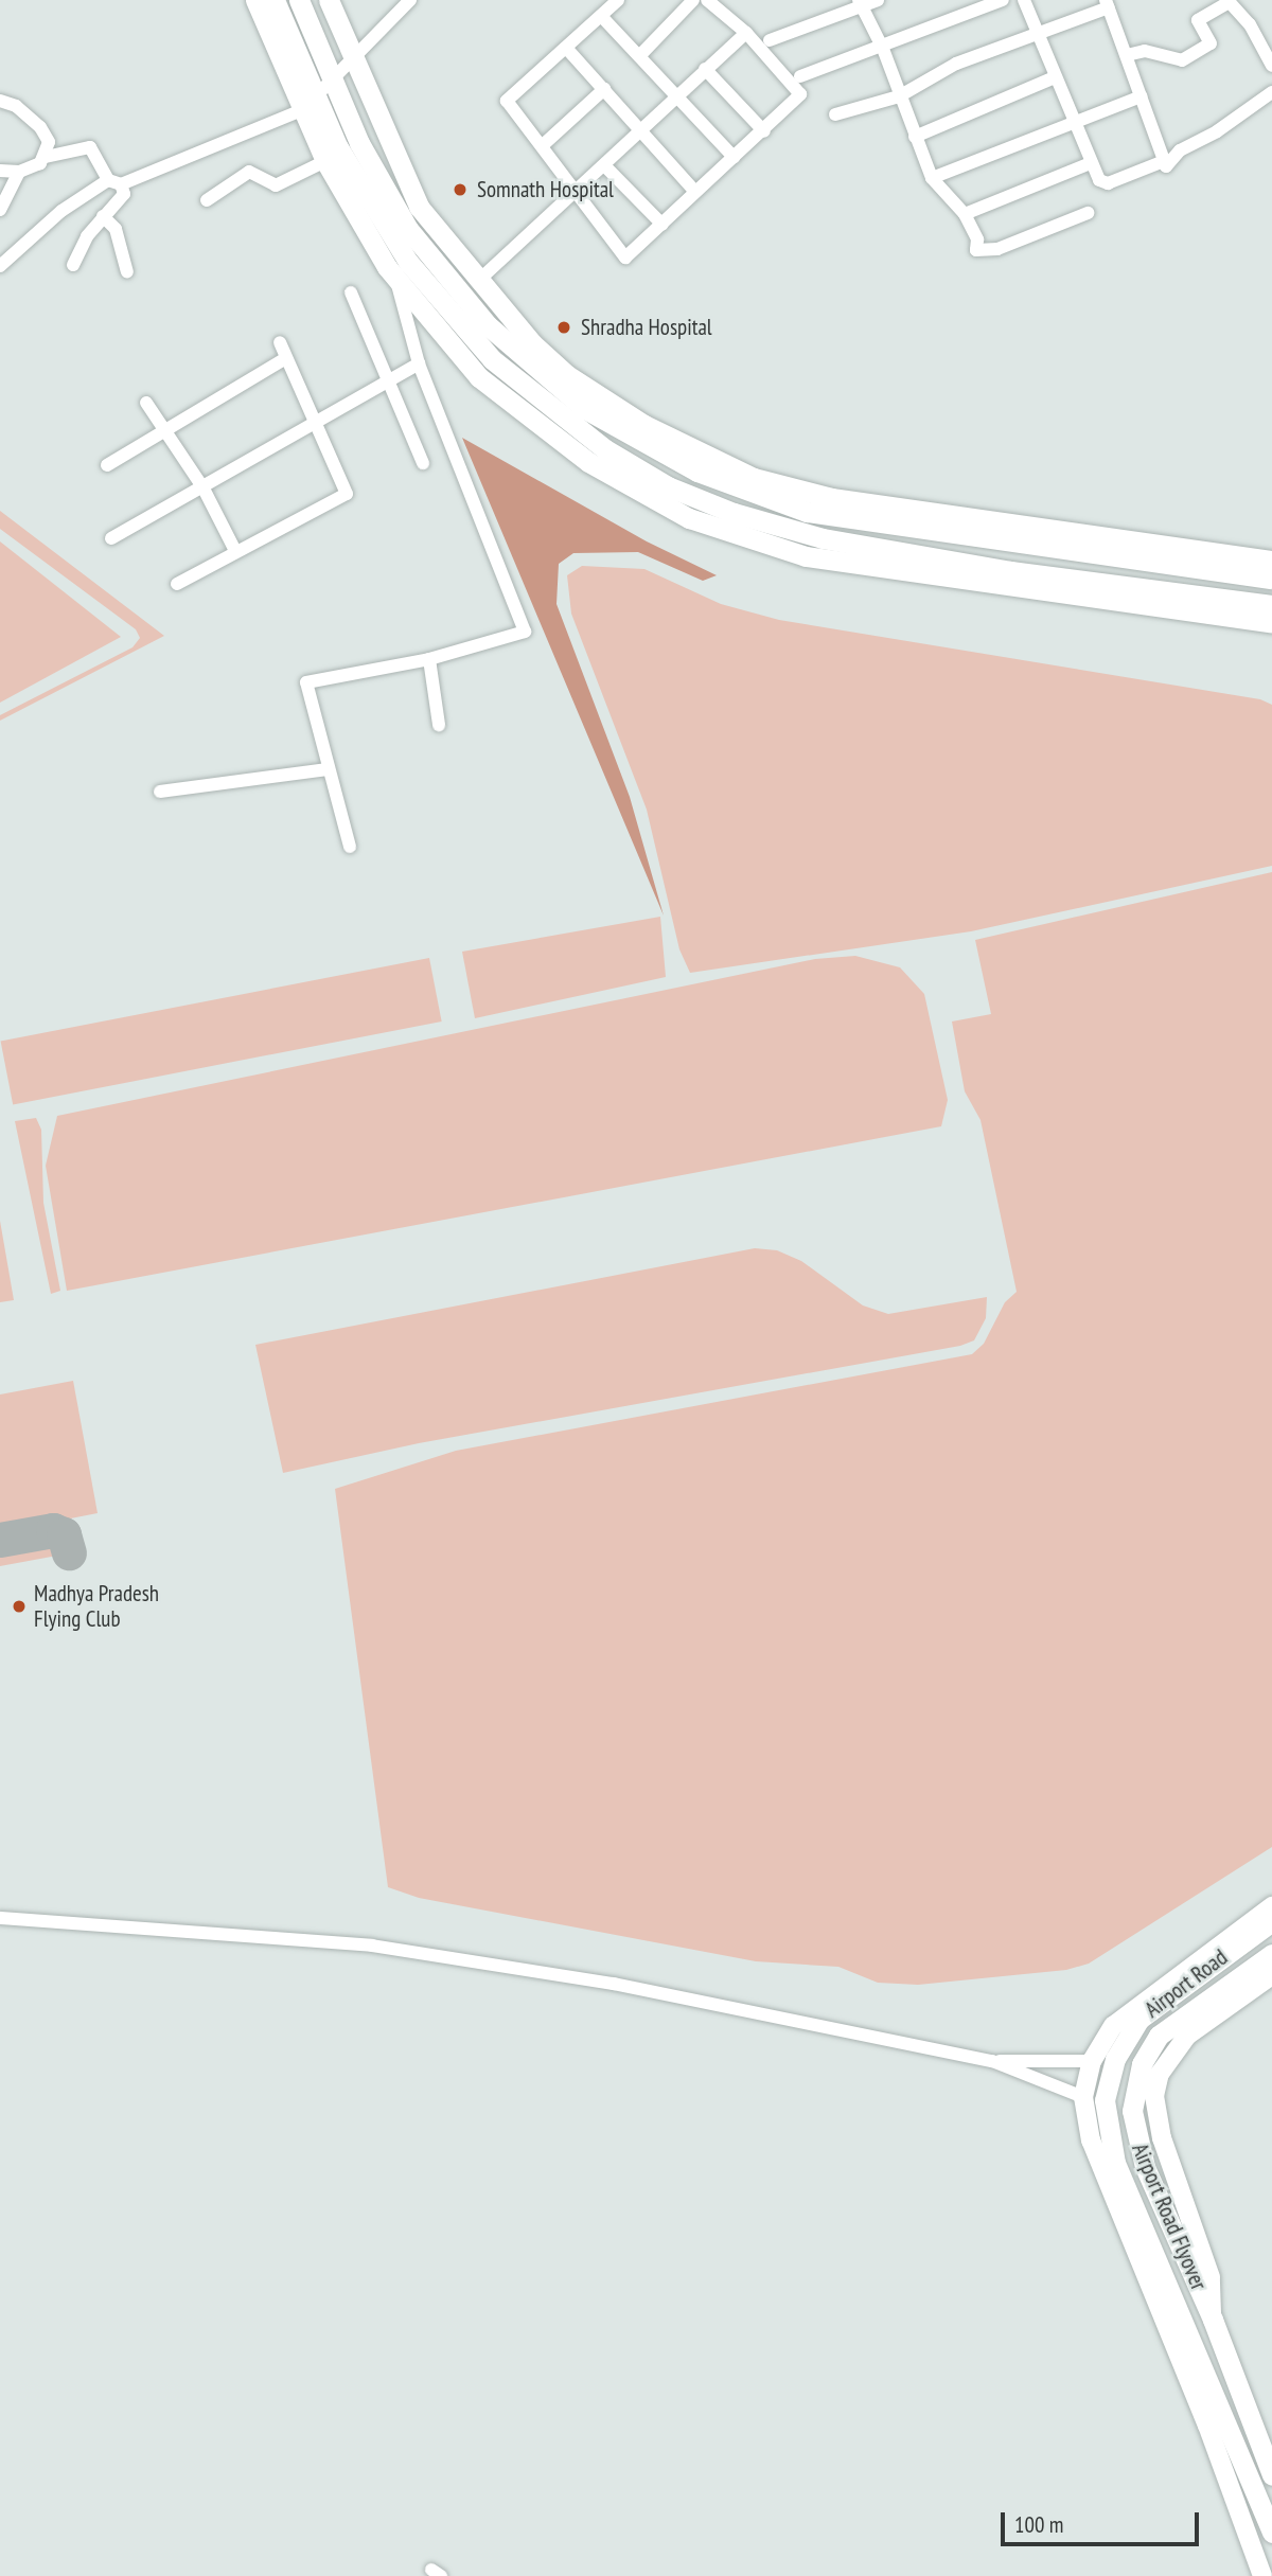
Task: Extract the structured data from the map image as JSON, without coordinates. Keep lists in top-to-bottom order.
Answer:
{
  "streets": {
    "main road": ["Airport Road", "Airport Road Flyover"]
  },
  "places": ["Somnath Hospital", "Shradha Hospital", "Madhya Pradesh Flying Club"],
  "scale_bar": "100 m"
}
